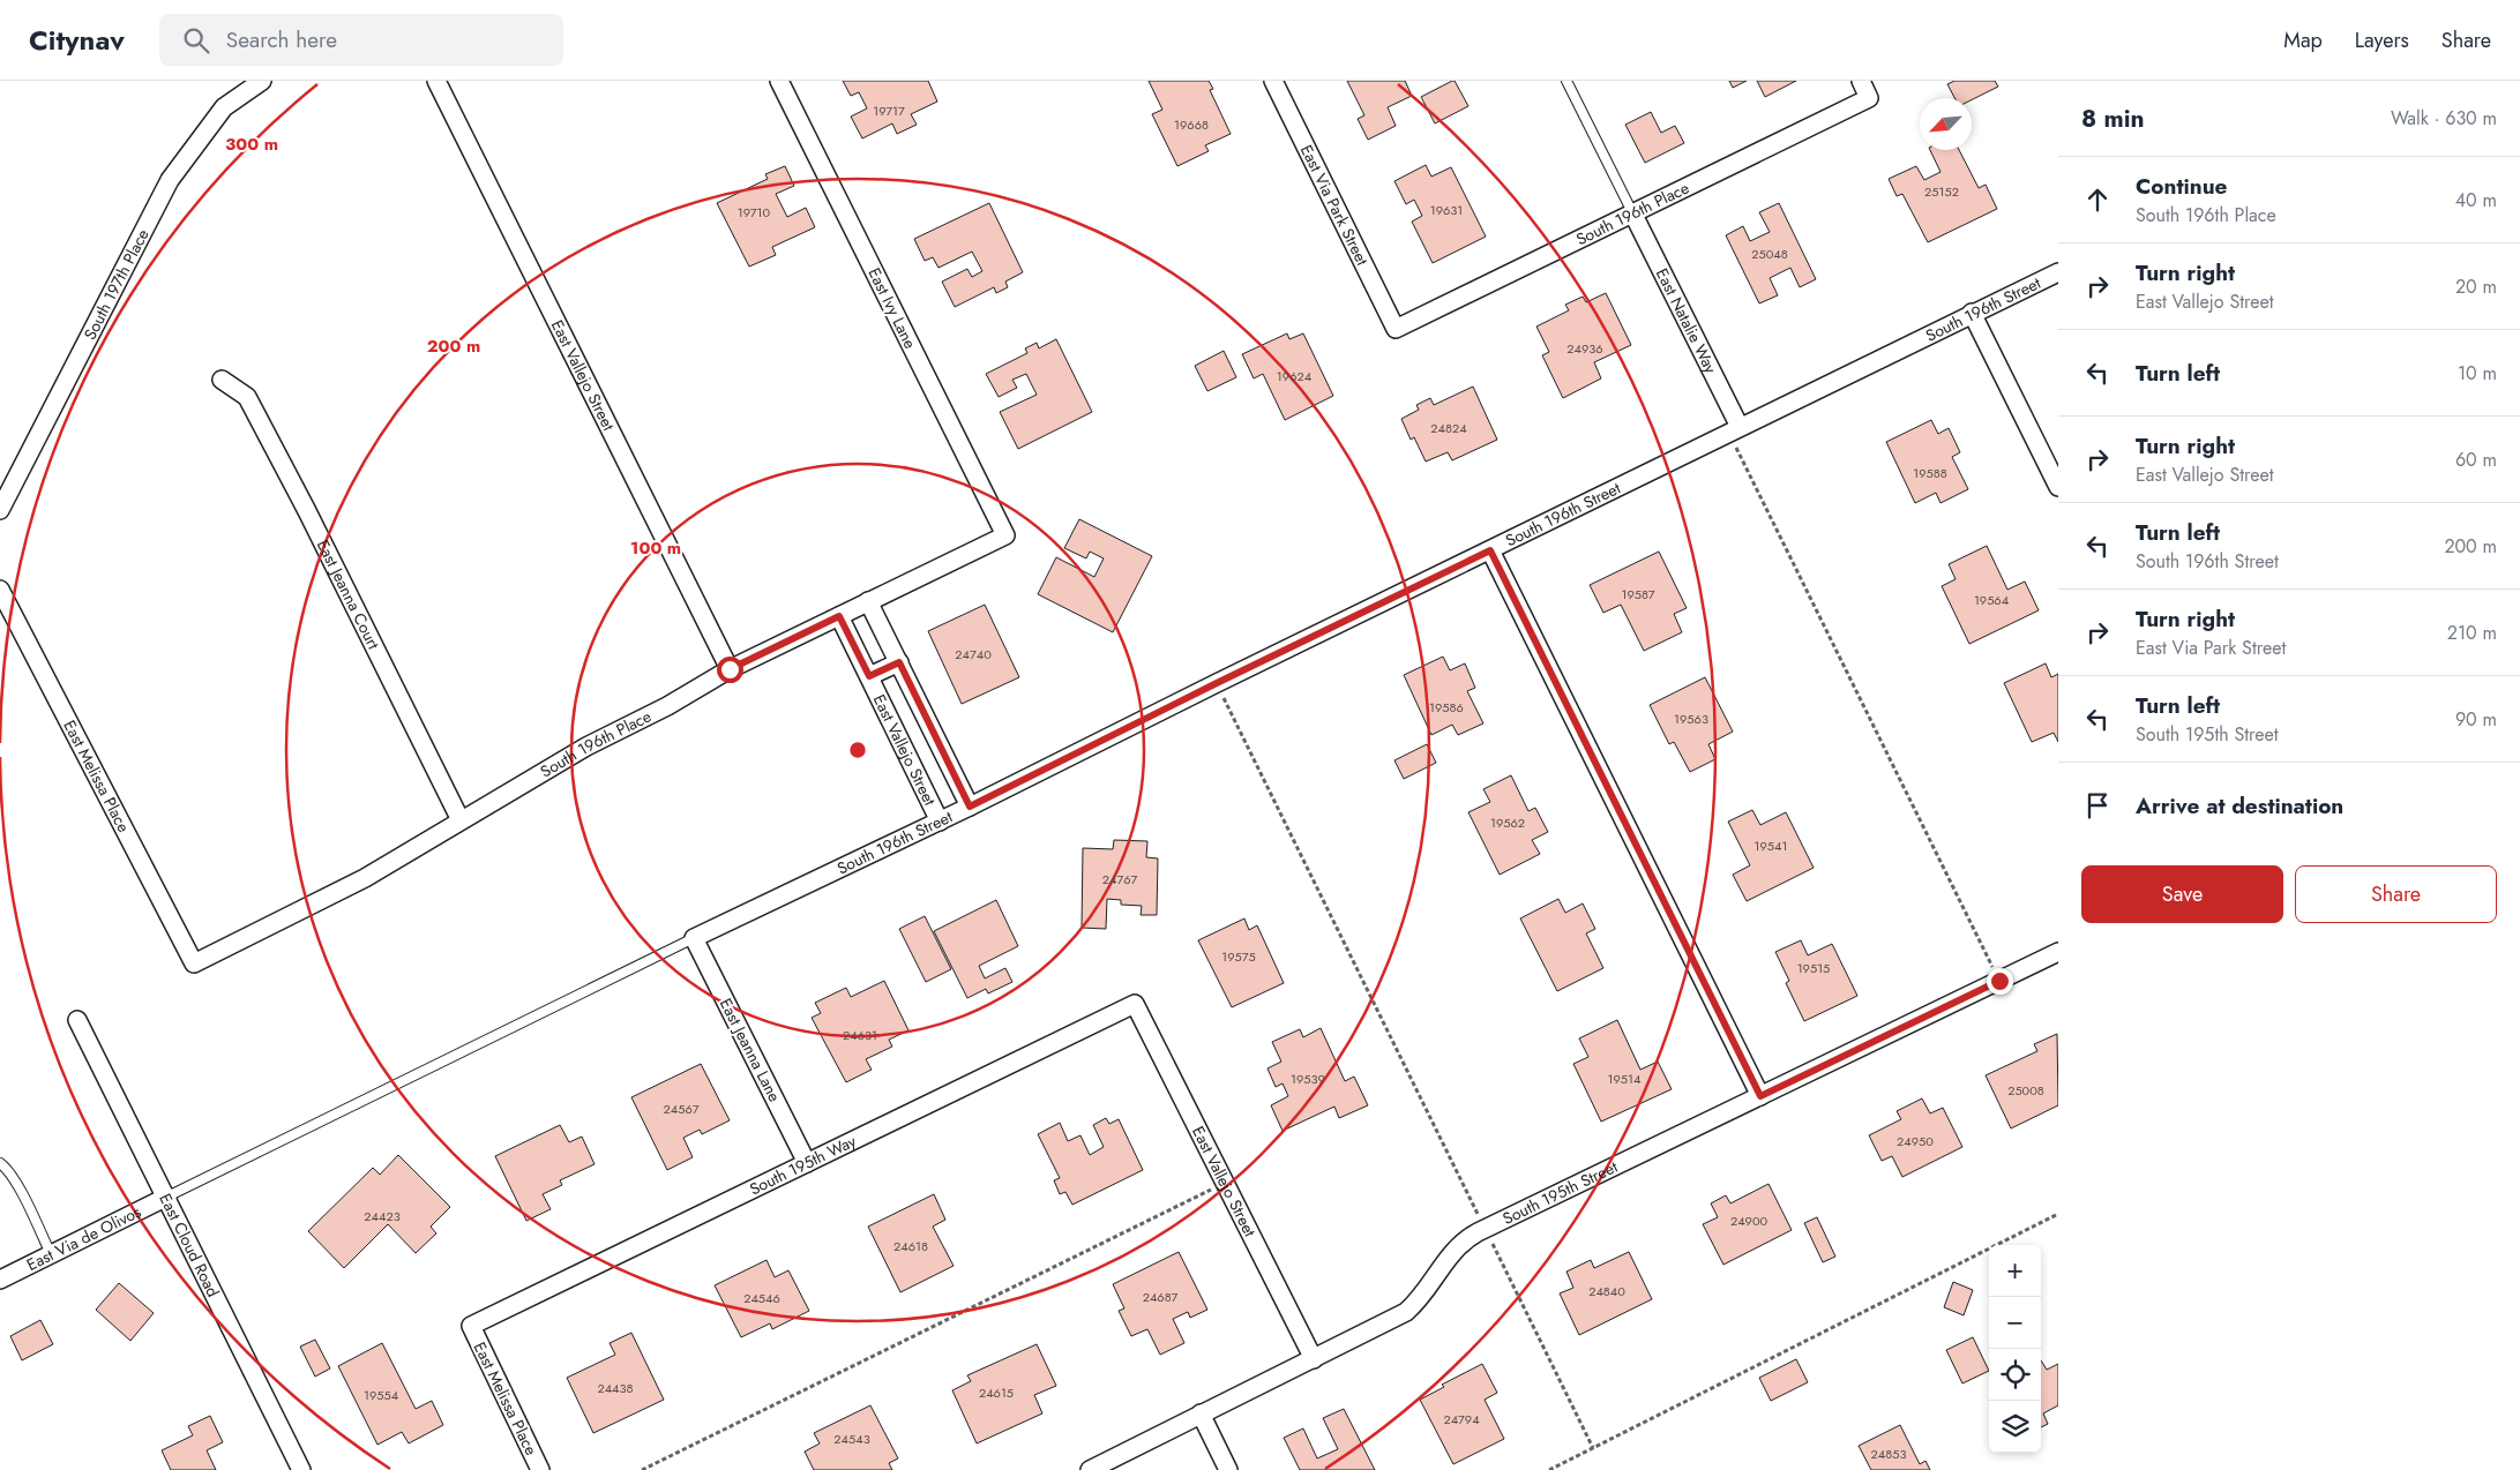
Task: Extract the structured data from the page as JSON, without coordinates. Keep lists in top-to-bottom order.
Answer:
{
  "streets": {
    "street": [
      "East Via Park Street",
      "South 196th Place",
      "South 197th Place",
      "East Ivy Lane",
      "South 196th Street",
      "East Natalie Way",
      "East Vallejo Street",
      "East Jeanna Court",
      "East Melissa Place",
      "East Jeanna Lane",
      "South 195th Way",
      "South 195th Street",
      "East Via de Olivos",
      "East Cloud Road"
    ]
  },
  "crossings": [
    ["East Via Park Street", "South 196th Place"],
    ["South 196th Place", "East Ivy Lane"],
    ["South 196th Place", "East Natalie Way"],
    ["South 196th Place", "East Vallejo Street"],
    ["South 196th Place", "East Jeanna Court"],
    ["South 196th Place", "East Melissa Place"],
    ["South 196th Street", "East Natalie Way"],
    ["South 196th Street", "East Vallejo Street"],
    ["South 196th Street", "East Jeanna Lane"],
    ["East Vallejo Street", "South 195th Way"],
    ["East Vallejo Street", "South 195th Street"],
    ["East Melissa Place", "South 195th Way"],
    ["East Jeanna Lane", "South 195th Way"],
    ["East Via de Olivos", "East Cloud Road"]
  ],
  "house_numbers": [
    "19717",
    "19668",
    "25152",
    "19631",
    "19710",
    "25048",
    "24936",
    "19624",
    "24824",
    "19588",
    "19587",
    "19564",
    "24740",
    "19586",
    "19563",
    "19562",
    "19541",
    "24767",
    "19575",
    "19515",
    "24631",
    "19539",
    "19514",
    "25008",
    "24567",
    "24950",
    "24423",
    "24900",
    "24618",
    "24840",
    "24687",
    "24546",
    "24438",
    "24615",
    "19554",
    "24794",
    "24543",
    "24853"
  ],
  "north": "bottom left",
  "page": {
    "header": "Citynav",
    "search": "Search here",
    "nav": ["Map", "Layers", "Share"],
    "heading": ["8 min", "Walk · 630 m"],
    "list": [
      ["Continue", "South 196th Place", "40 m"],
      ["Turn right", "East Vallejo Street", "20 m"],
      ["Turn left", "10 m"],
      ["Turn right", "East Vallejo Street", "60 m"],
      ["Turn left", "South 196th Street", "200 m"],
      ["Turn right", "East Via Park Street", "210 m"],
      ["Turn left", "South 195th Street", "90 m"],
      "Arrive at destination"
    ],
    "buttons": ["Save", "Share"],
    "map_buttons": ["+", "−"]
  },
  "rings": ["300 m", "200 m", "100 m"]
}
